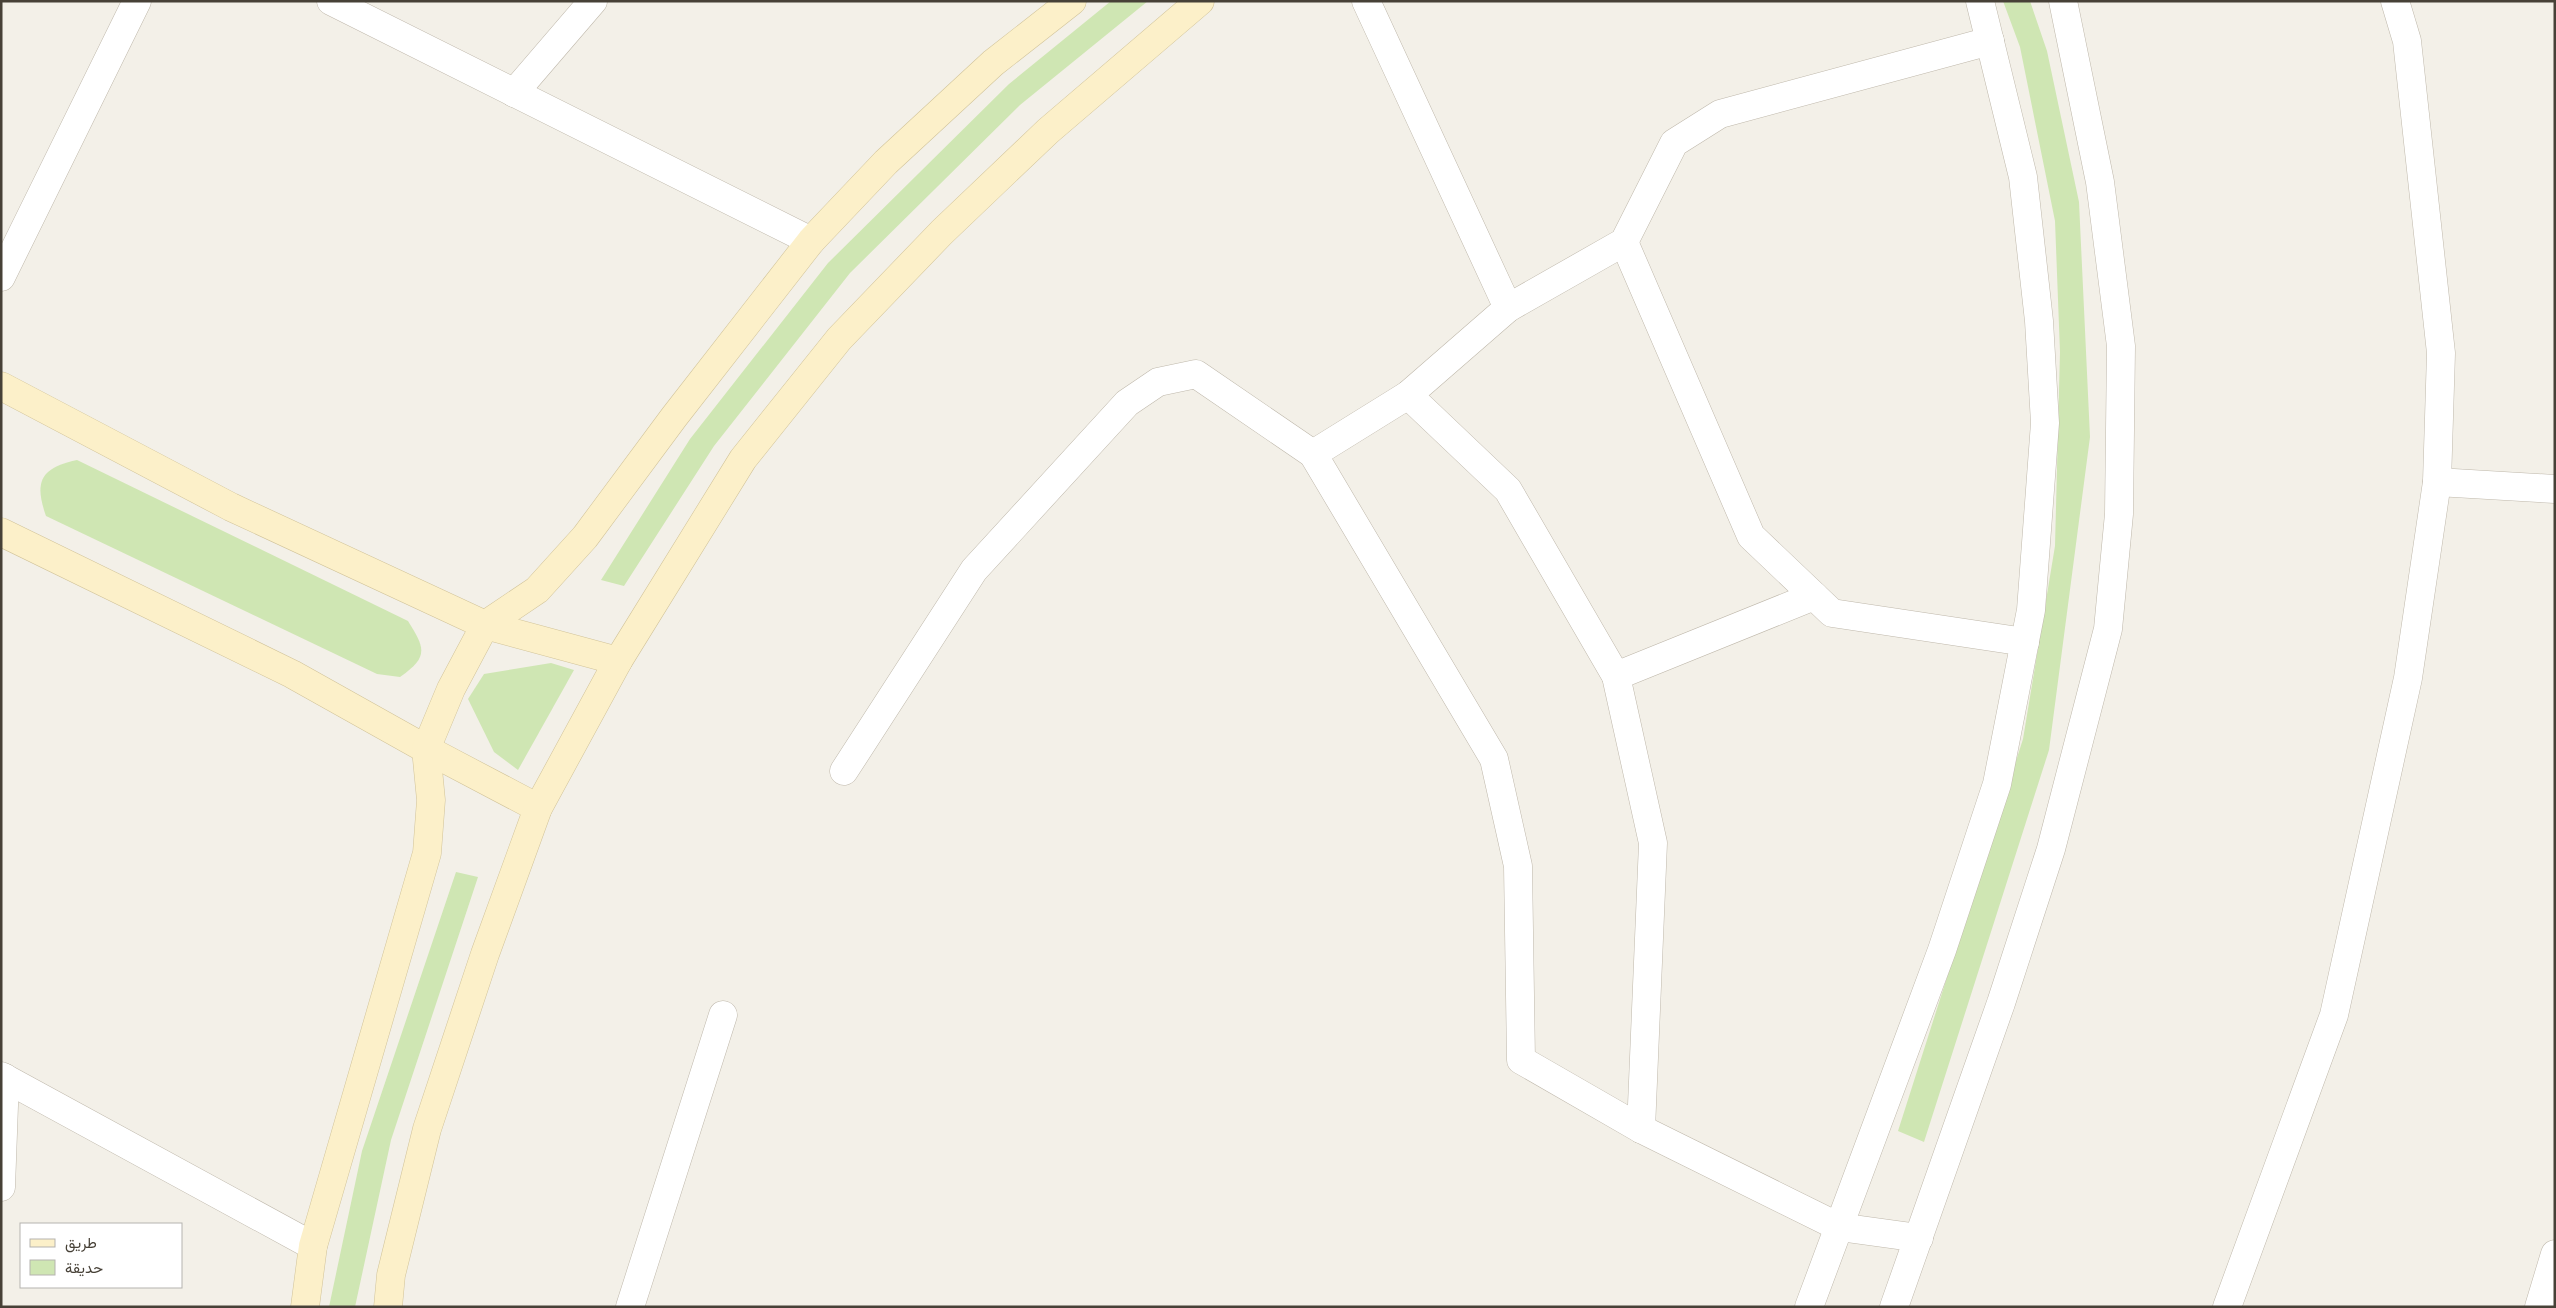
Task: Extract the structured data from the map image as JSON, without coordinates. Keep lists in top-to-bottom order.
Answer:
{
  "legend": ["طريق", "حديقة"]
}
